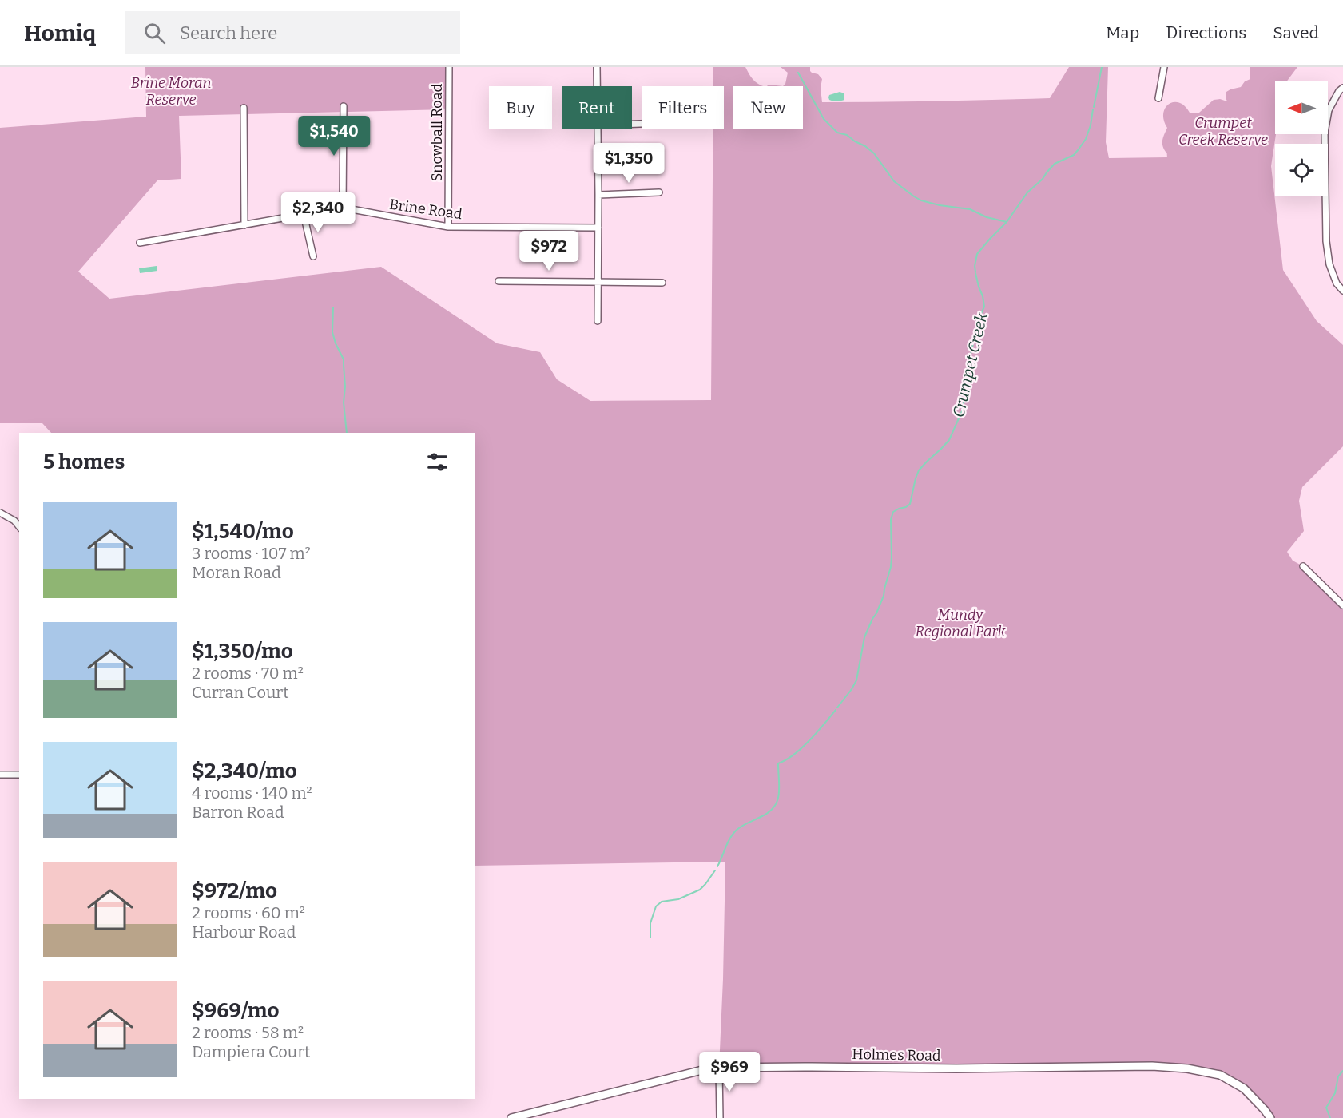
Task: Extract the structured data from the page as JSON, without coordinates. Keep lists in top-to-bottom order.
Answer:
{
  "streets": {
    "street": ["Snowball Road", "Brine Road", "Holmes Road"]
  },
  "crossings": [
    ["Snowball Road", "Brine Road"]
  ],
  "water": ["Crumpet Creek"],
  "parks": ["Brine Moran Reserve", "Crumpet Creek Reserve", "Mundy Regional Park"],
  "north": "left",
  "page": {
    "header": "Homiq",
    "search": "Search here",
    "nav": ["Map", "Directions", "Saved"],
    "chip": [
      "Buy",
      "Rent",
      "Filters",
      "New"
    ],
    "price": [
      "$1,540",
      "$1,350",
      "$2,340",
      "$972",
      "$969"
    ],
    "heading": "5 homes",
    "list": [
      {
        "name": "$1,540/mo",
        "note": "3 rooms · 107 m² · Moran Road"
      },
      {
        "name": "$1,350/mo",
        "note": "2 rooms · 70 m² · Curran Court"
      },
      {
        "name": "$2,340/mo",
        "note": "4 rooms · 140 m² · Barron Road"
      },
      {
        "name": "$972/mo",
        "note": "2 rooms · 60 m² · Harbour Road"
      },
      {
        "name": "$969/mo",
        "note": "2 rooms · 58 m² · Dampiera Court"
      }
    ]
  }
}
